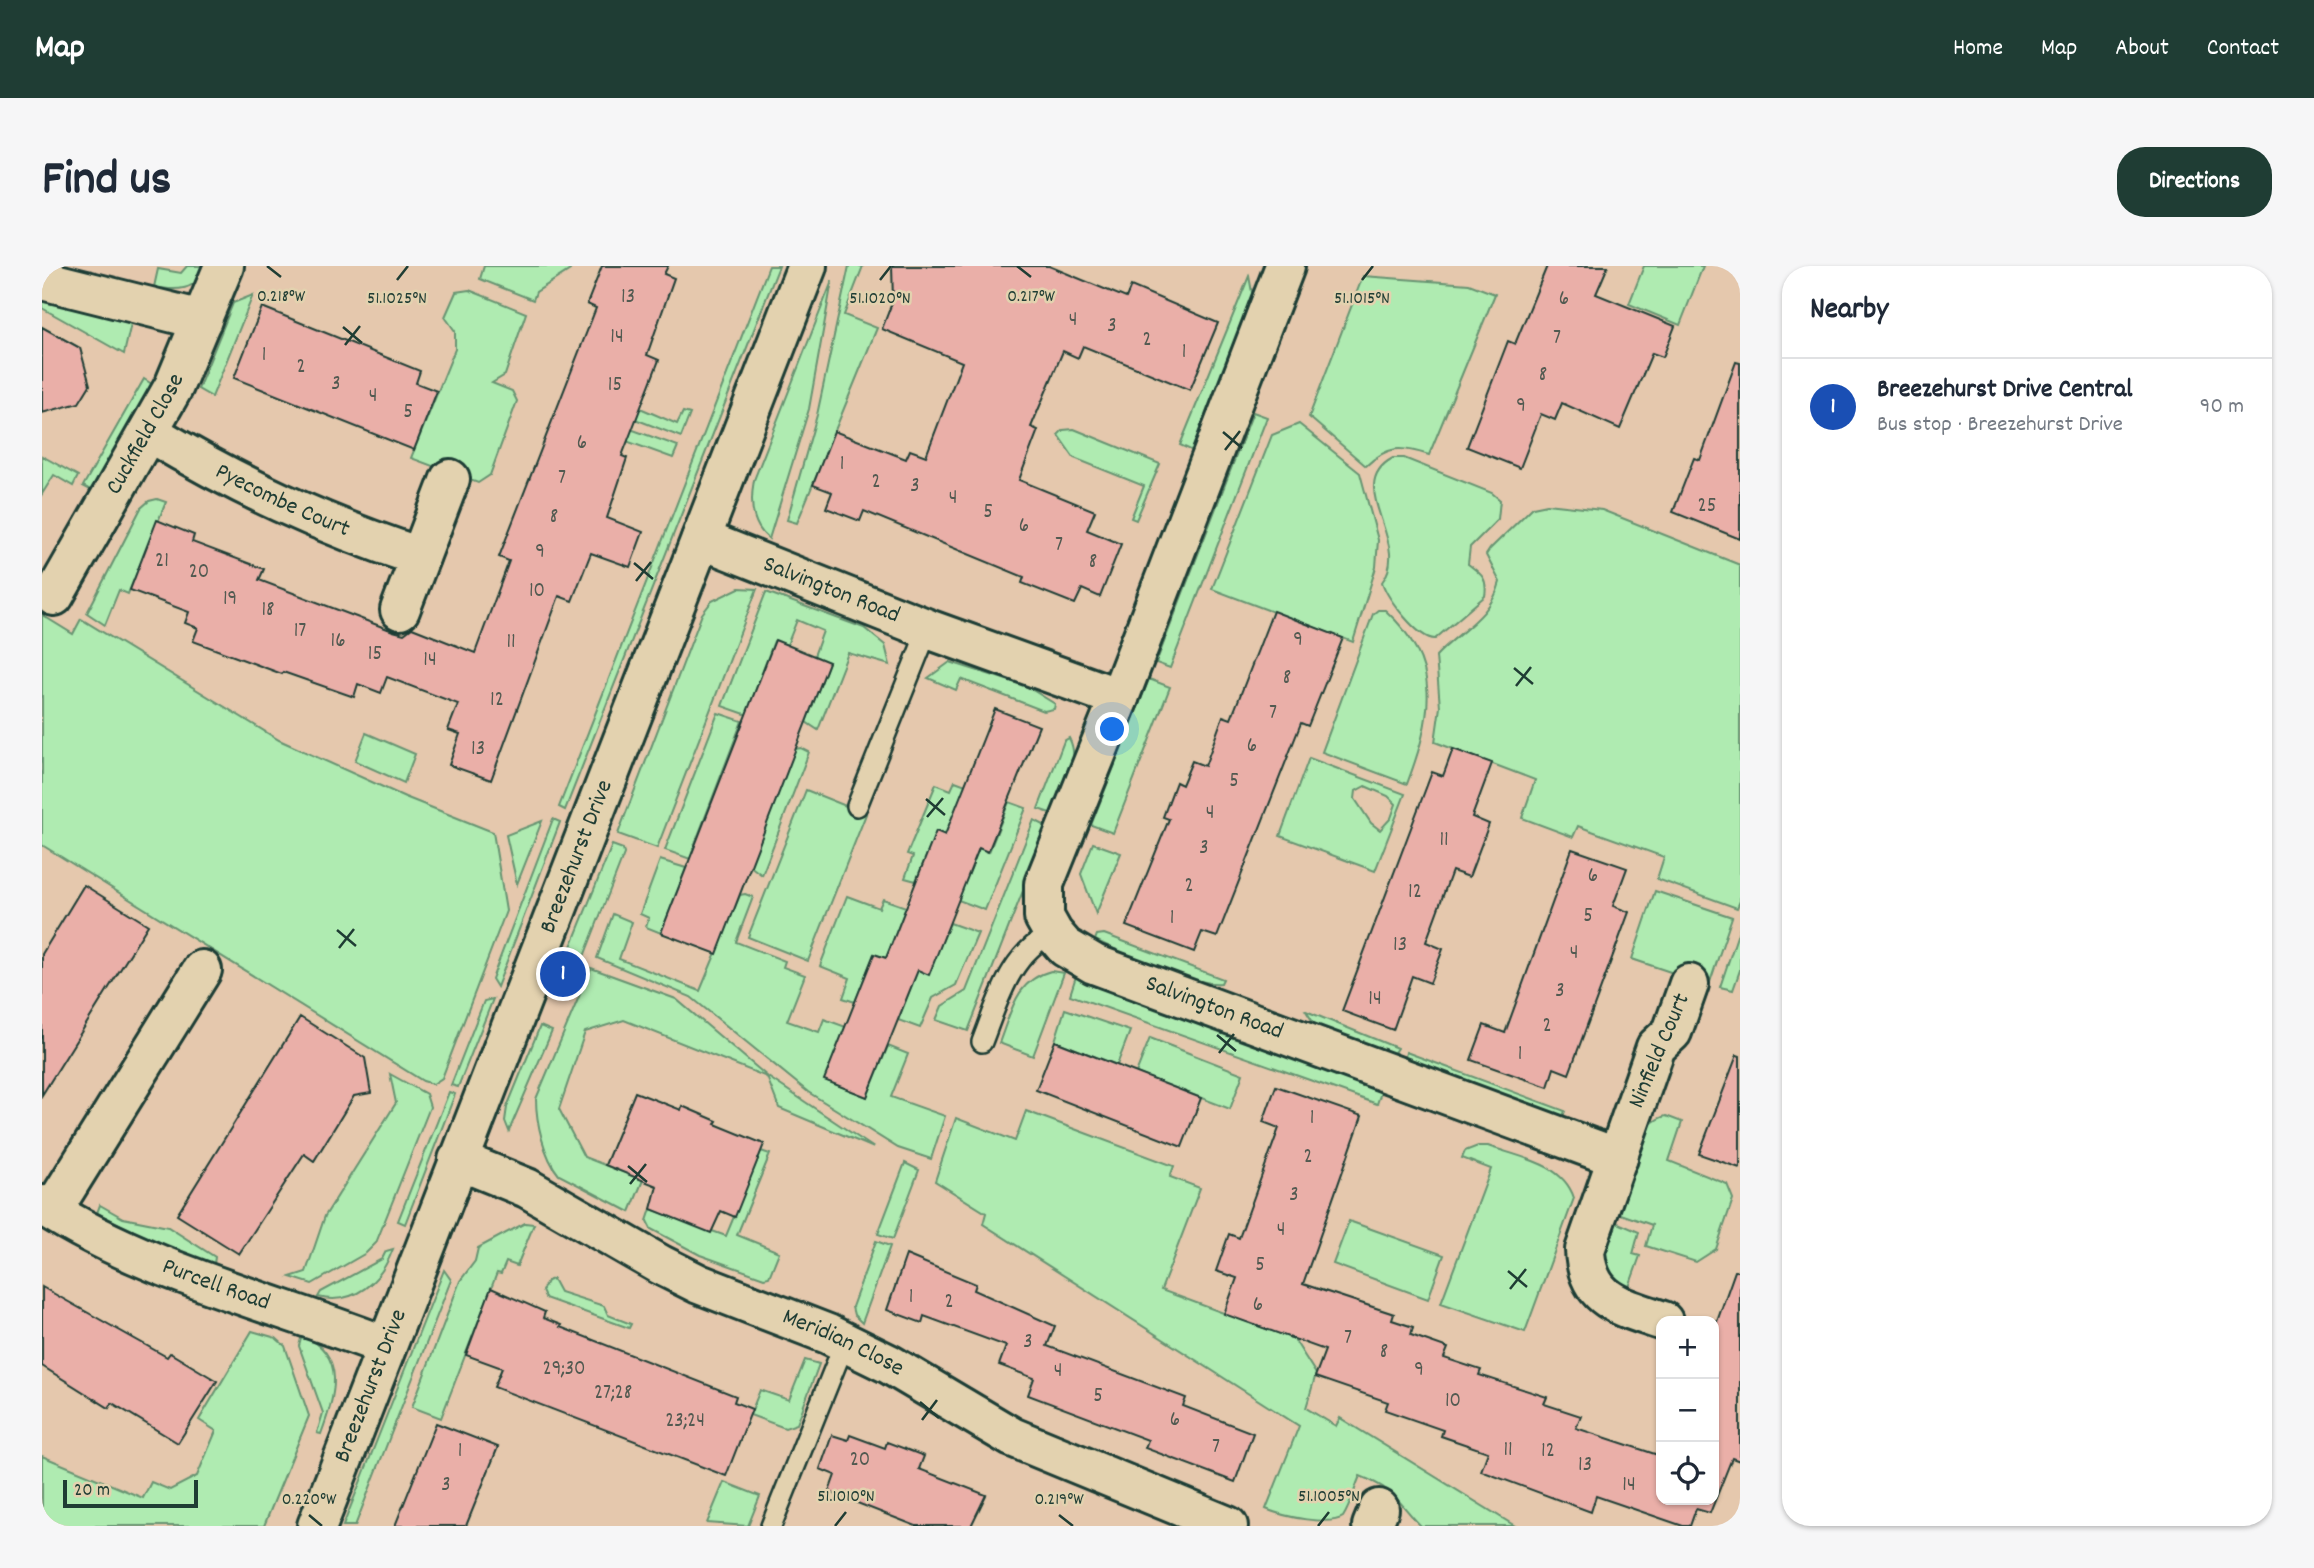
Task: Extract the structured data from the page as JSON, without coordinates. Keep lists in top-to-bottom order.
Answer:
{
  "streets": {
    "street": [
      "Cuckfield Close",
      "Pyecombe Court",
      "Salvington Road",
      "Breezehurst Drive",
      "Ninfield Court",
      "Purcell Road",
      "Meridian Close"
    ]
  },
  "crossings": [
    ["Cuckfield Close", "Pyecombe Court"],
    ["Salvington Road", "Breezehurst Drive"],
    ["Salvington Road", "Ninfield Court"],
    ["Breezehurst Drive", "Purcell Road"],
    ["Breezehurst Drive", "Meridian Close"]
  ],
  "house_numbers": [
    "13",
    "6",
    "4",
    "3",
    "14",
    "7",
    "2",
    "1",
    "1",
    "2",
    "8",
    "3",
    "15",
    "4",
    "9",
    "5",
    "6",
    "1",
    "7",
    "2",
    "3",
    "4",
    "25",
    "5",
    "8",
    "6",
    "7",
    "9",
    "21",
    "8",
    "20",
    "10",
    "19",
    "18",
    "17",
    "9",
    "16",
    "11",
    "15",
    "14",
    "8",
    "12",
    "7",
    "6",
    "13",
    "5",
    "4",
    "11",
    "3",
    "6",
    "2",
    "12",
    "5",
    "1",
    "13",
    "4",
    "3",
    "14",
    "2",
    "1",
    "1",
    "2",
    "3",
    "4",
    "5",
    "1",
    "2",
    "6",
    "7",
    "3",
    "8",
    "29;30",
    "9",
    "4",
    "27;28",
    "5",
    "10",
    "6",
    "23;24",
    "7",
    "11",
    "1",
    "12",
    "20",
    "13",
    "3",
    "14"
  ],
  "scale_bar": "20 m",
  "page": {
    "header": "Map",
    "nav": [
      "Home",
      "Map",
      "About",
      "Contact"
    ],
    "title": "Find us",
    "buttons": "Directions",
    "heading": "Nearby",
    "list": [
      {
        "mark": "1",
        "name": "Breezehurst Drive Central",
        "note": "Bus stop · Breezehurst Drive",
        "value": "90 m"
      }
    ],
    "pins": "1",
    "map_buttons": ["+", "−"],
    "scale": "20 m"
  },
  "coordinates": [
    "0.218°W",
    "0.217°W",
    "51.1025°N",
    "51.1020°N",
    "51.1015°N",
    "51.1010°N",
    "51.1005°N",
    "0.220°W",
    "0.219°W"
  ]
}
